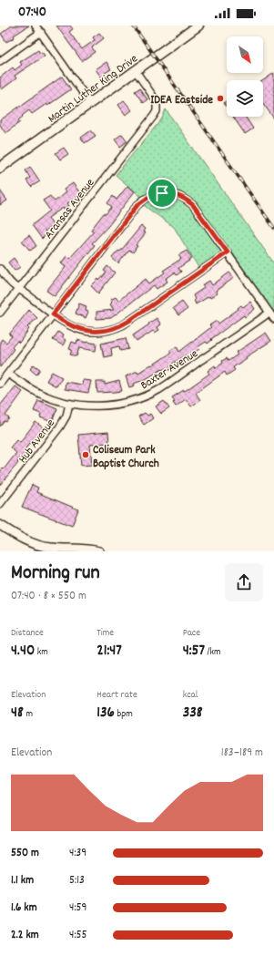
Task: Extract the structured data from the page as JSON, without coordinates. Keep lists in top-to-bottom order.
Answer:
{
  "streets": {
    "main road": ["Martin Luther King Drive"],
    "street": ["Aransas Avenue", "Baxter Avenue", "Hub Avenue"]
  },
  "crossings": [
    ["Martin Luther King Drive", "Aransas Avenue"],
    ["Baxter Avenue", "Hub Avenue"]
  ],
  "places": ["IDEA Eastside", "Coliseum Park Baptist Church"],
  "north": "bottom right",
  "page": {
    "status": "07:40",
    "heading": ["Morning run", "07:40 · 8 × 550 m"],
    "stats": [
      ["Distance", "4.40 km"],
      ["Time", "21:47"],
      ["Pace", "4:57 /km"],
      ["Elevation", "48 m"],
      ["Heart rate", "136 bpm"],
      ["kcal", "338"]
    ],
    "chart": ["Elevation", "183–189 m"],
    "list": [
      {
        "name": "550 m",
        "note": "4:39"
      },
      {
        "name": "1.1 km",
        "note": "5:13"
      },
      {
        "name": "1.6 km",
        "note": "4:59"
      },
      {
        "name": "2.2 km",
        "note": "4:55"
      }
    ]
  }
}
